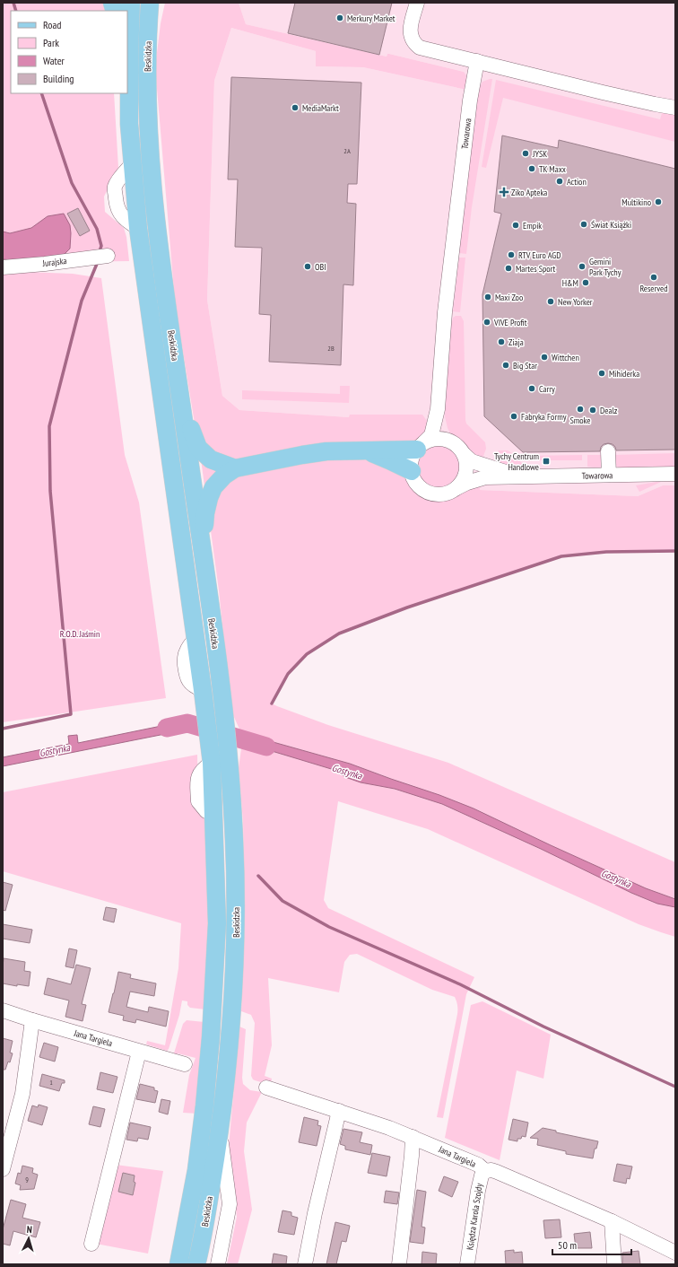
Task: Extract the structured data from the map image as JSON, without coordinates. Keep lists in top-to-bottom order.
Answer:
{
  "streets": {
    "main road": ["Beskidzka"],
    "street": [
      "Towarowa",
      "Jurajska",
      "Jana Targiela",
      "Księdza Karola Szojdy"
    ]
  },
  "crossings": [
    ["Jana Targiela", "Księdza Karola Szojdy"]
  ],
  "water": ["Gostynka"],
  "parks": ["R.O.D. Jaśmin"],
  "places": {
    "other": [
      "Merkury Market",
      "MediaMarkt",
      "JYSK",
      "TK Maxx",
      "Action",
      "Multikino",
      "Świat Książki",
      "Empik",
      "RTV Euro AGD",
      "OBI",
      "Gemini Park Tychy",
      "Martes Sport",
      "Reserved",
      "H&M",
      "Maxi Zoo",
      "New Yorker",
      "VIVE Profit",
      "Ziaja",
      "Wittchen",
      "Big Star",
      "Mihiderka",
      "Carry",
      "Smoke",
      "Dealz",
      "Fabryka Formy"
    ],
    "health": ["Ziko Apteka"],
    "transit": ["Tychy Centrum Handlowe"]
  },
  "house_numbers": [
    "2A",
    "2B",
    "1",
    "9"
  ],
  "legend": [
    "Road",
    "Park",
    "Water",
    "Building"
  ],
  "scale_bar": "50 m",
  "north": "top"
}
